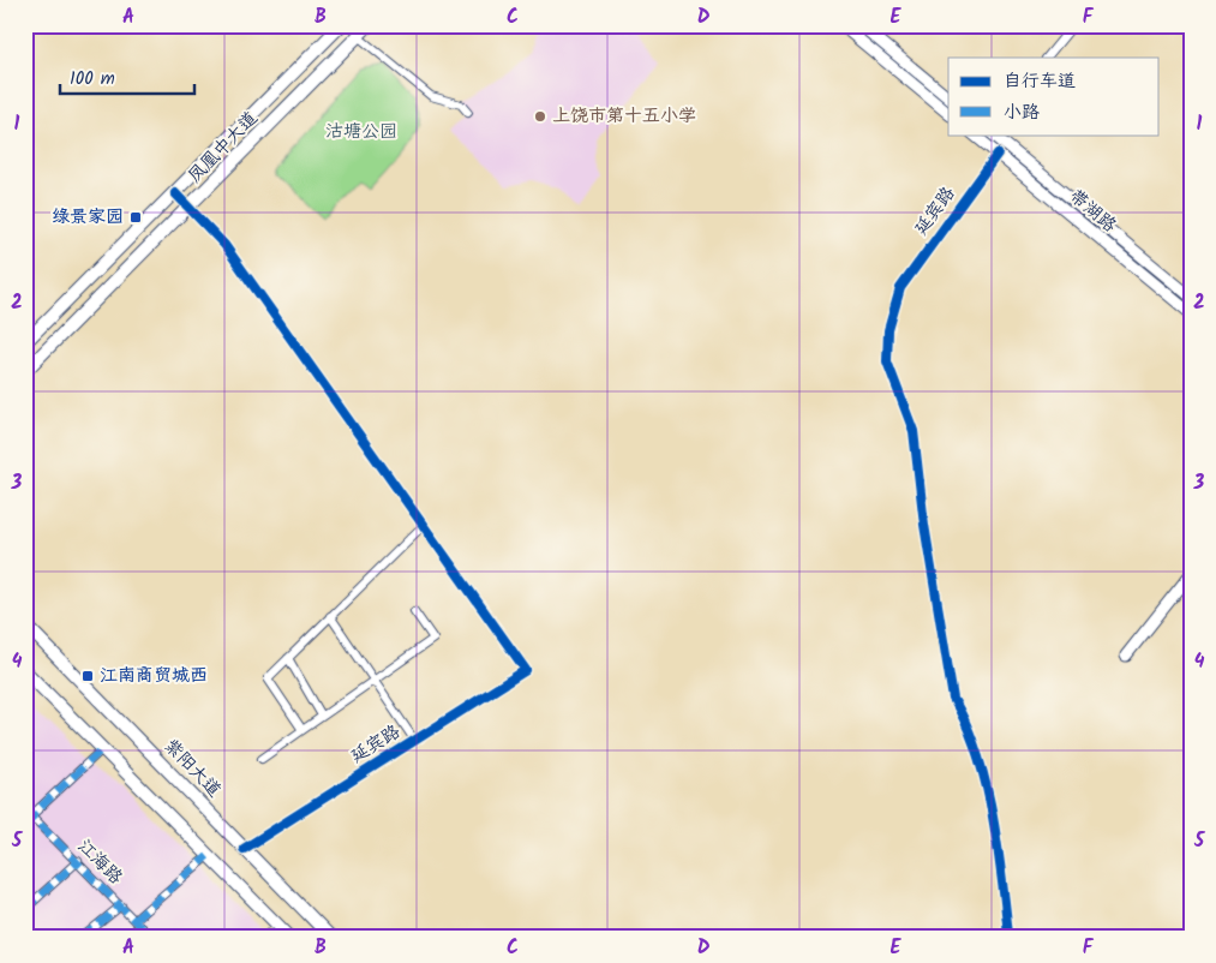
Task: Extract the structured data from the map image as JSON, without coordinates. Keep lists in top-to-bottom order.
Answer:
{
  "streets": {
    "main road": ["凤凰中大道", "带湖路", "紫阳大道"],
    "street": ["延宾路", "江海路"]
  },
  "crossings": [
    ["延宾路", "带湖路"],
    ["延宾路", "紫阳大道"]
  ],
  "parks": ["沽塘公园"],
  "places": {
    "other": ["上饶市第十五小学"],
    "transit": ["绿景家园", "江南商贸城西"]
  },
  "legend": ["自行车道", "小路"],
  "scale_bar": "100 m",
  "grid": {
    "columns": [
      "A",
      "B",
      "C",
      "D",
      "E",
      "F"
    ],
    "rows": [
      "1",
      "2",
      "3",
      "4",
      "5"
    ]
  }
}
